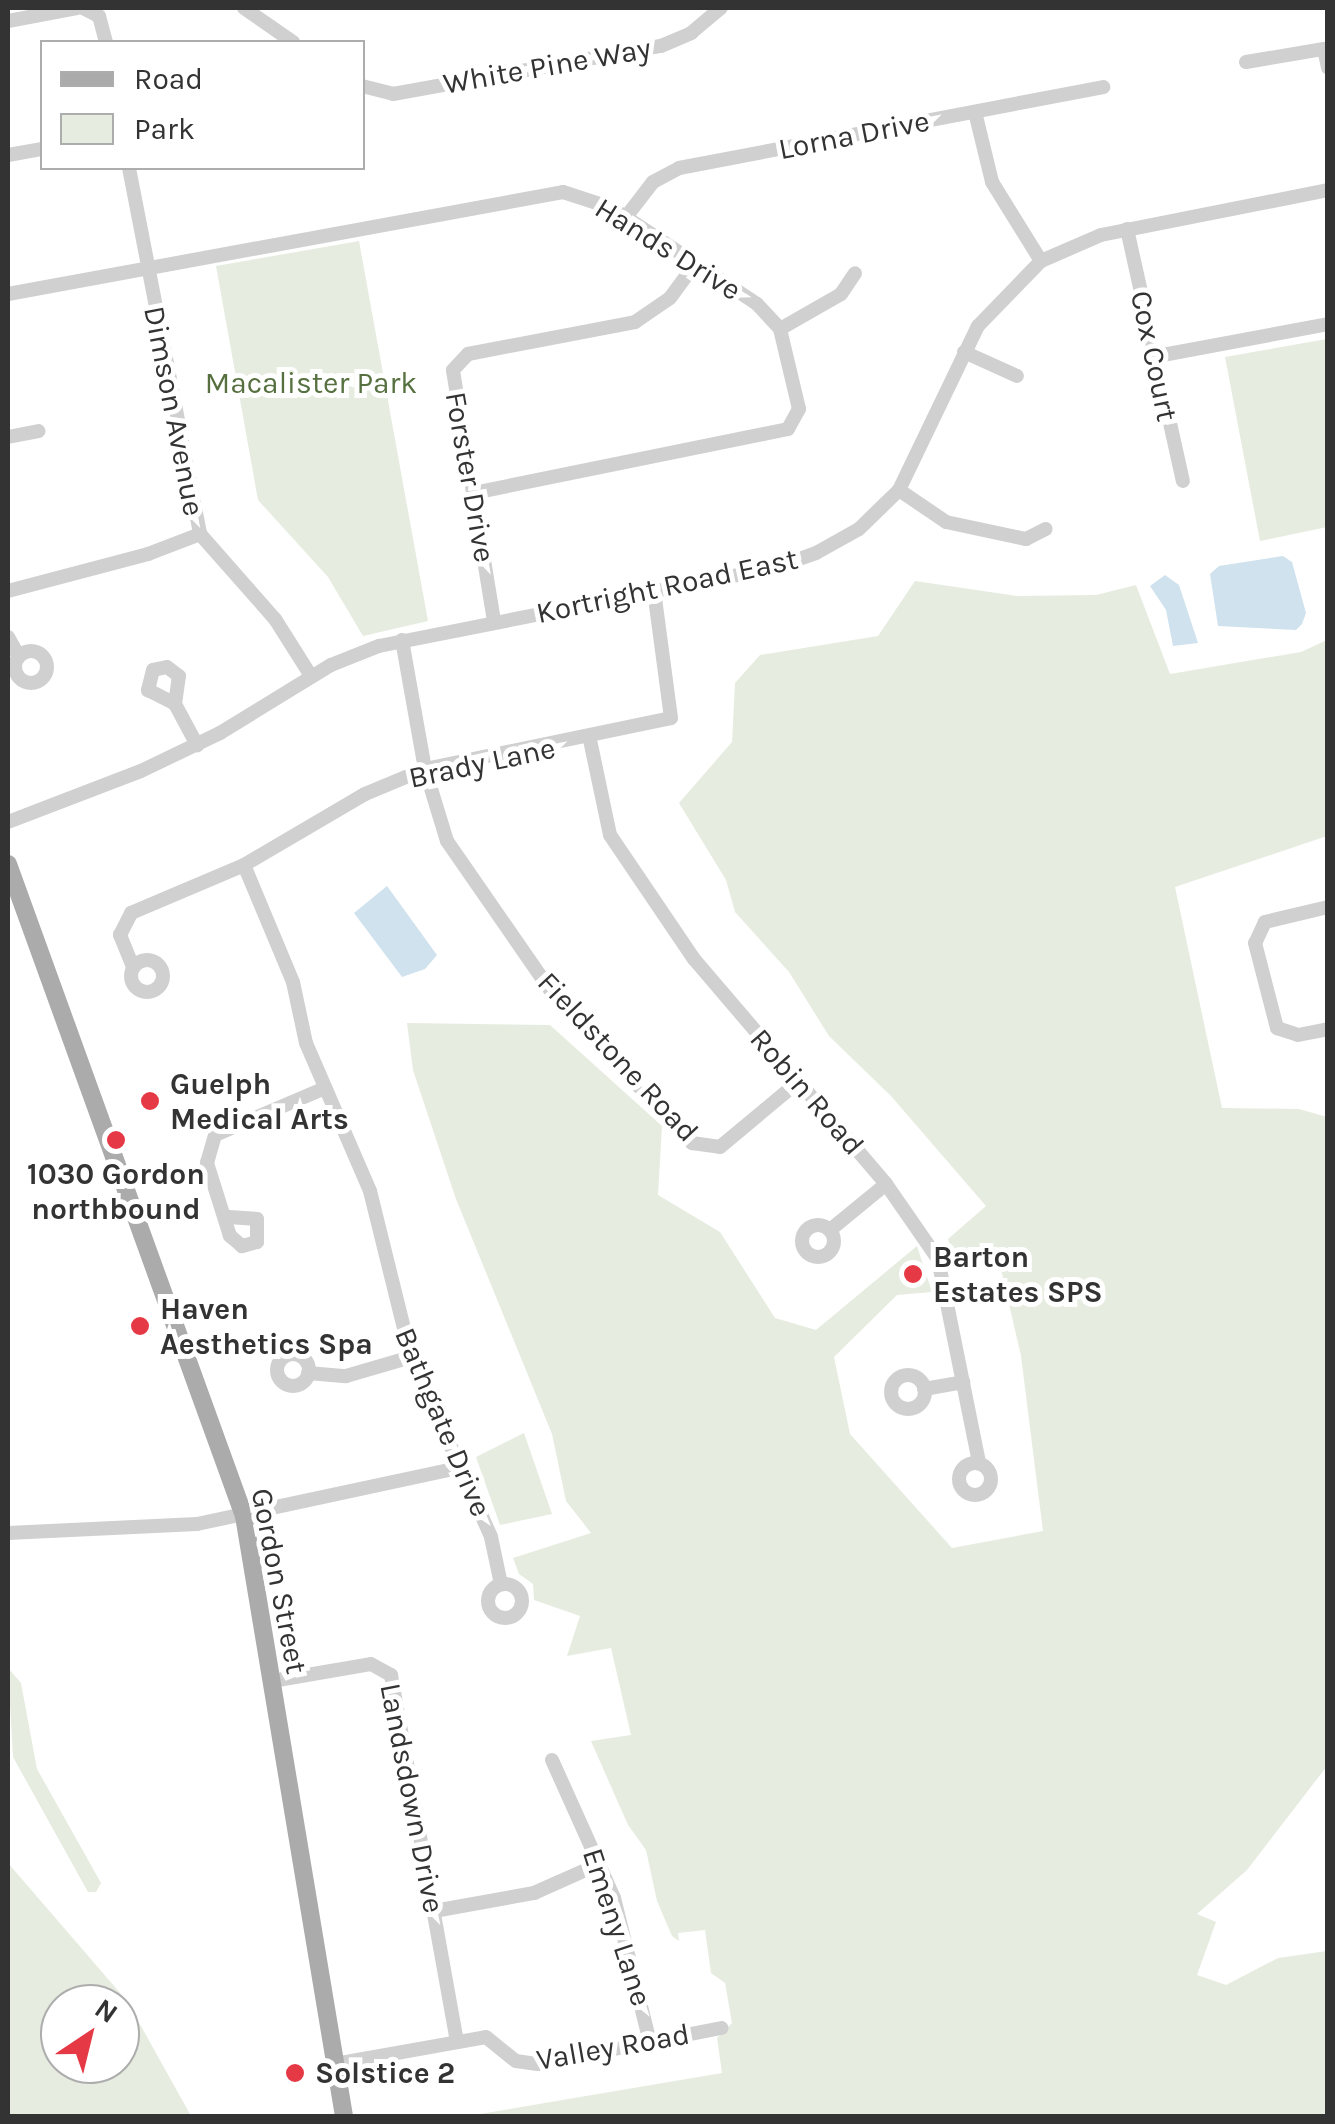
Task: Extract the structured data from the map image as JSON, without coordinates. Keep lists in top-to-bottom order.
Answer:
{
  "streets": {
    "main road": ["Gordon Street"],
    "street": [
      "White Pine Way",
      "Lorna Drive",
      "Hands Drive",
      "Cox Court",
      "Dimson Avenue",
      "Forster Drive",
      "Kortright Road East",
      "Brady Lane",
      "Fieldstone Road",
      "Robin Road",
      "Bathgate Drive",
      "Landsdown Drive",
      "Emeny Lane",
      "Valley Road"
    ]
  },
  "crossings": [
    ["Lorna Drive", "Hands Drive"],
    ["Hands Drive", "Dimson Avenue"],
    ["Hands Drive", "Forster Drive"],
    ["Cox Court", "Kortright Road East"],
    ["Dimson Avenue", "Kortright Road East"],
    ["Forster Drive", "Kortright Road East"],
    ["Kortright Road East", "Brady Lane"],
    ["Kortright Road East", "Fieldstone Road"],
    ["Brady Lane", "Fieldstone Road"],
    ["Brady Lane", "Robin Road"],
    ["Brady Lane", "Bathgate Drive"],
    ["Fieldstone Road", "Robin Road"],
    ["Gordon Street", "Landsdown Drive"],
    ["Gordon Street", "Valley Road"],
    ["Landsdown Drive", "Valley Road"],
    ["Emeny Lane", "Valley Road"]
  ],
  "parks": ["Macalister Park"],
  "places": [
    "Guelph Medical Arts",
    "1030 Gordon northbound",
    "Barton Estates SPS",
    "Haven Aesthetics Spa",
    "Solstice 2"
  ],
  "legend": ["Road", "Park"],
  "north": "top right"
}
